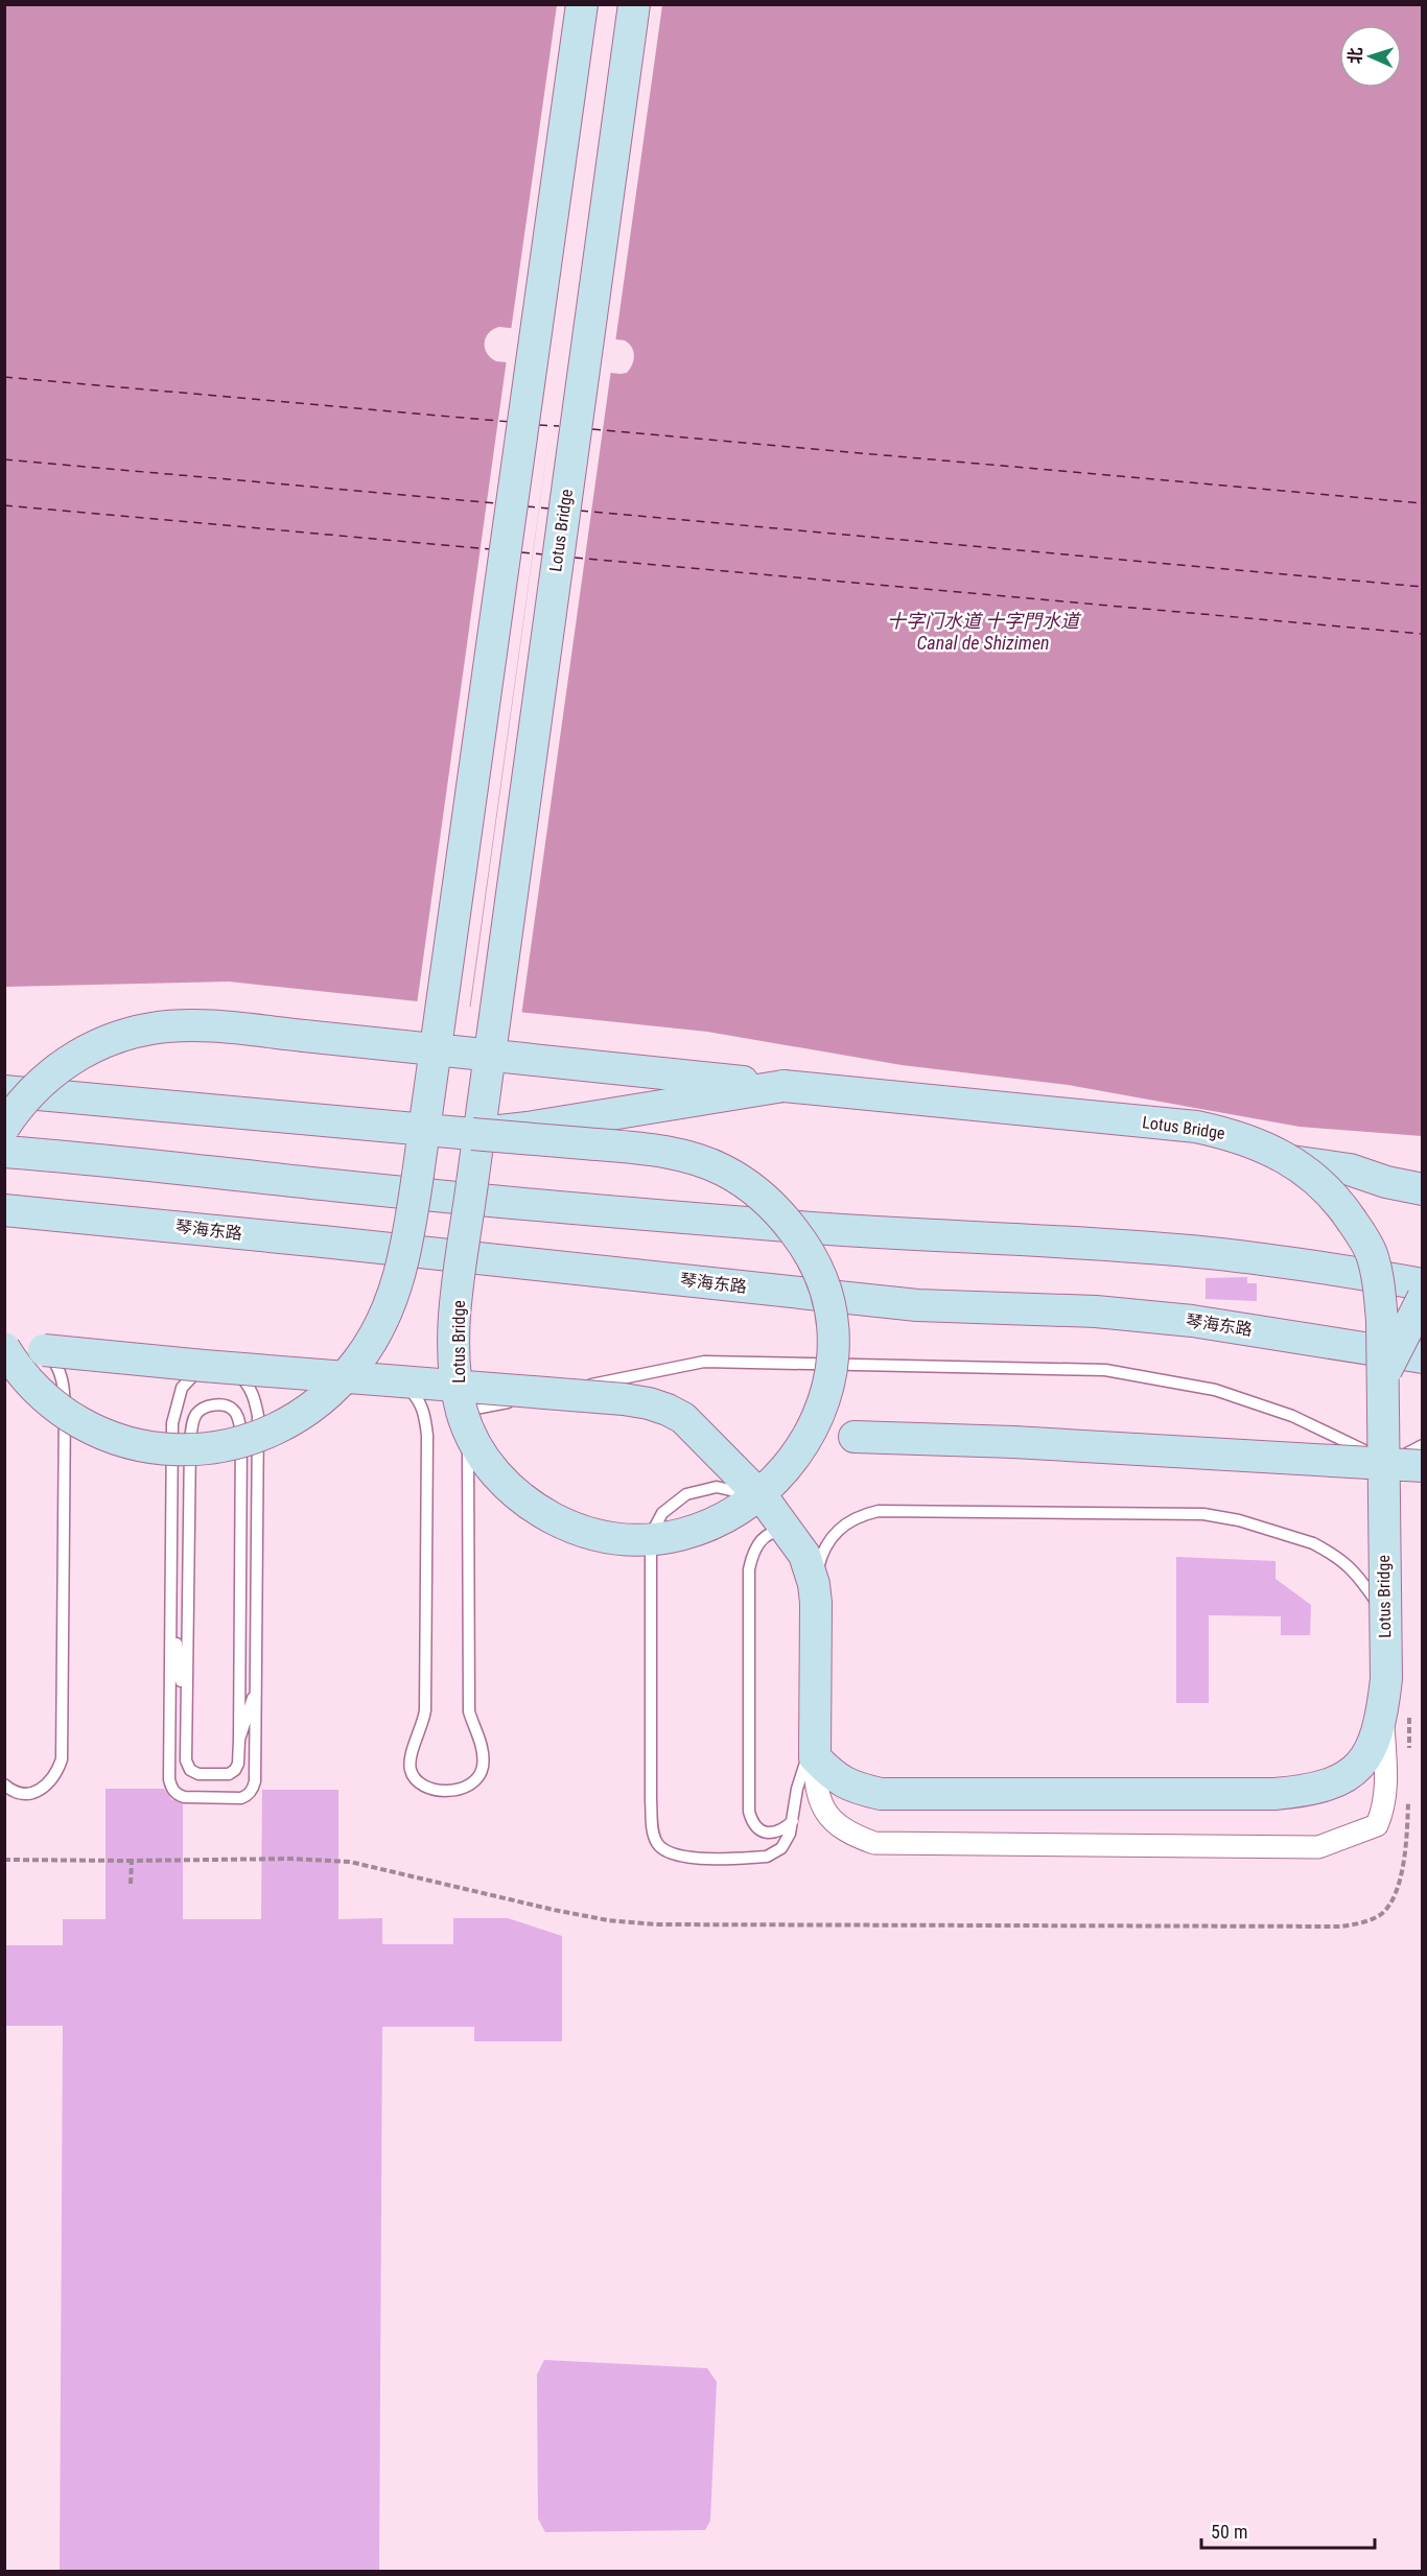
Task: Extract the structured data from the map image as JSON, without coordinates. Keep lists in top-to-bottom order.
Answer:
{
  "streets": {
    "main road": ["Lotus Bridge", "琴海东路"]
  },
  "water": ["十字门水道 十字門水道 Canal de Shizimen"],
  "scale_bar": "50 m",
  "north": "left"
}
